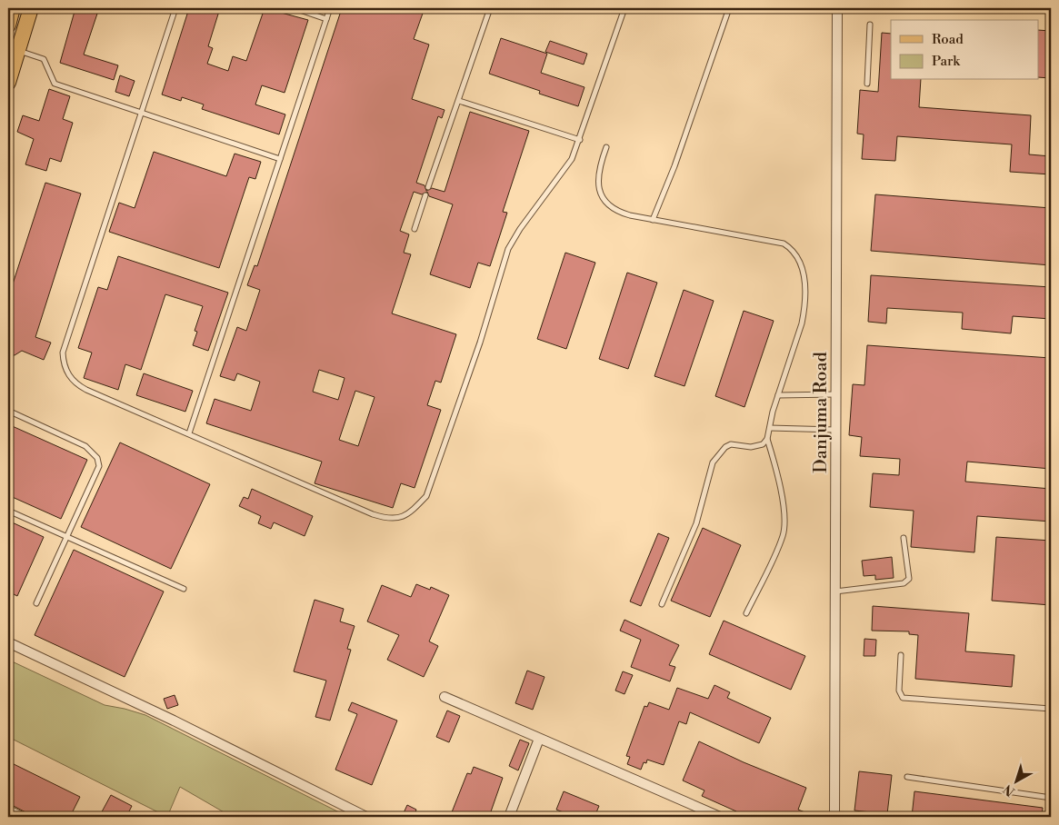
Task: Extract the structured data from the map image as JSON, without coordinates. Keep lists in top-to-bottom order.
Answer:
{
  "streets": {
    "street": ["Danjuma Road"]
  },
  "legend": ["Road", "Park"],
  "north": "bottom left"
}
